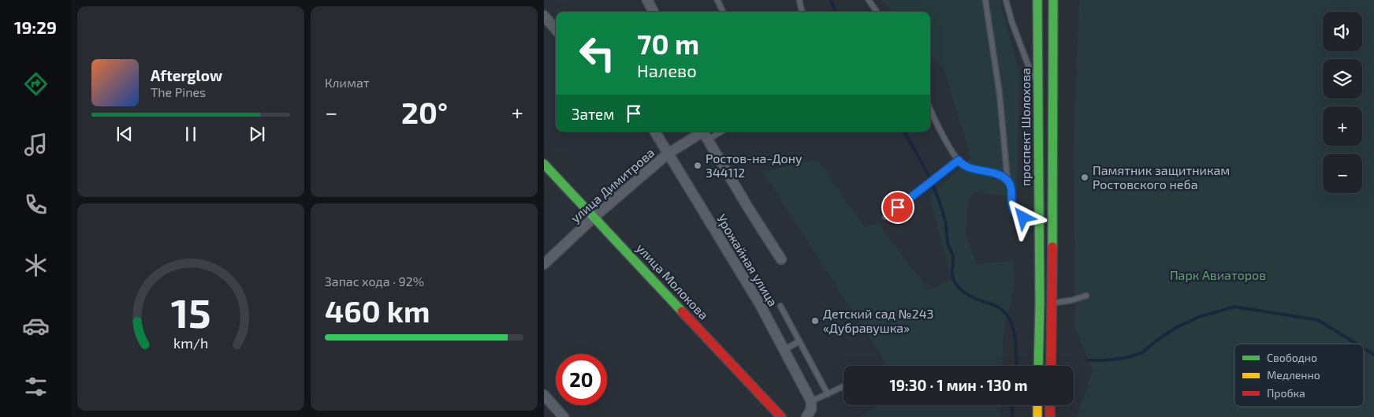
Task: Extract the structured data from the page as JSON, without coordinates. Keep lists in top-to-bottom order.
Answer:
{
  "streets": {
    "main road": ["проспект Шолохова", "улица Молокова"],
    "street": ["улица Димитрова", "Урожайная улица"]
  },
  "crossings": [
    ["улица Димитрова", "Урожайная улица"],
    ["улица Димитрова", "улица Молокова"]
  ],
  "parks": ["Парк Авиаторов"],
  "places": ["Ростов-на-Дону 344112", "Памятник защитникам Ростовского неба", "Детский сад №243 «Дубравушка»"],
  "legend": ["Свободно", "Медленно", "Пробка"],
  "page": {
    "tabs": "19:29",
    "tile": [
      "Климат",
      ["Запас хода · 92%", "460 km"]
    ],
    "map_buttons": ["+", "−"],
    "turn": ["70 m", "Налево"],
    "song": ["Afterglow", "The Pines"],
    "then": "Затем",
    "heat": ["−", "20°", "+"],
    "limit": "20",
    "trip": "19:30 · 1 мин · 130 m",
    "gauge": ["15", "km/h"]
  }
}
